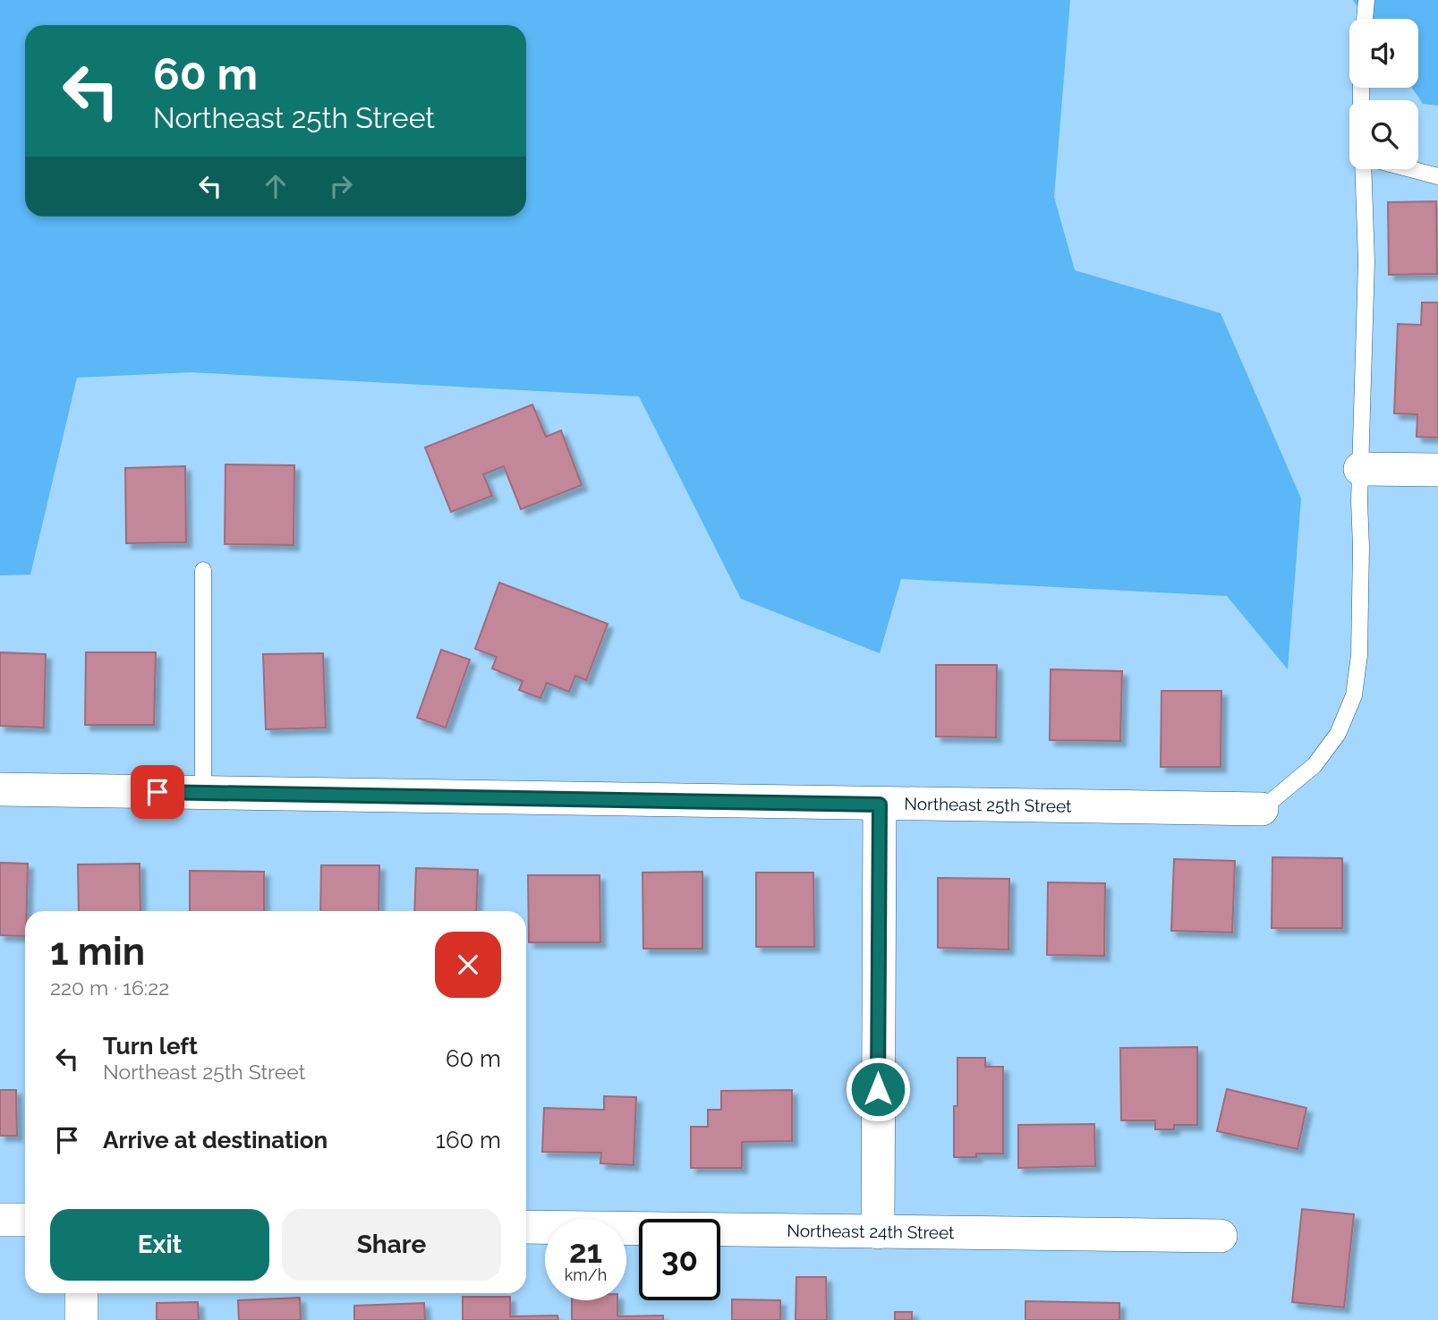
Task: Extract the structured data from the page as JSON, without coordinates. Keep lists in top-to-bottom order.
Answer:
{
  "streets": {
    "street": ["Northeast 25th Street", "Northeast 24th Street"]
  },
  "page": {
    "turn": ["60 m", "Northeast 25th Street"],
    "heading": ["1 min", "220 m · 16:22"],
    "list": [
      {
        "name": "Turn left",
        "note": "Northeast 25th Street",
        "value": "60 m"
      },
      {
        "name": "Arrive at destination",
        "value": "160 m"
      }
    ],
    "buttons": ["Exit", "Share"],
    "speed": "21 km/h",
    "limit": "30"
  }
}
